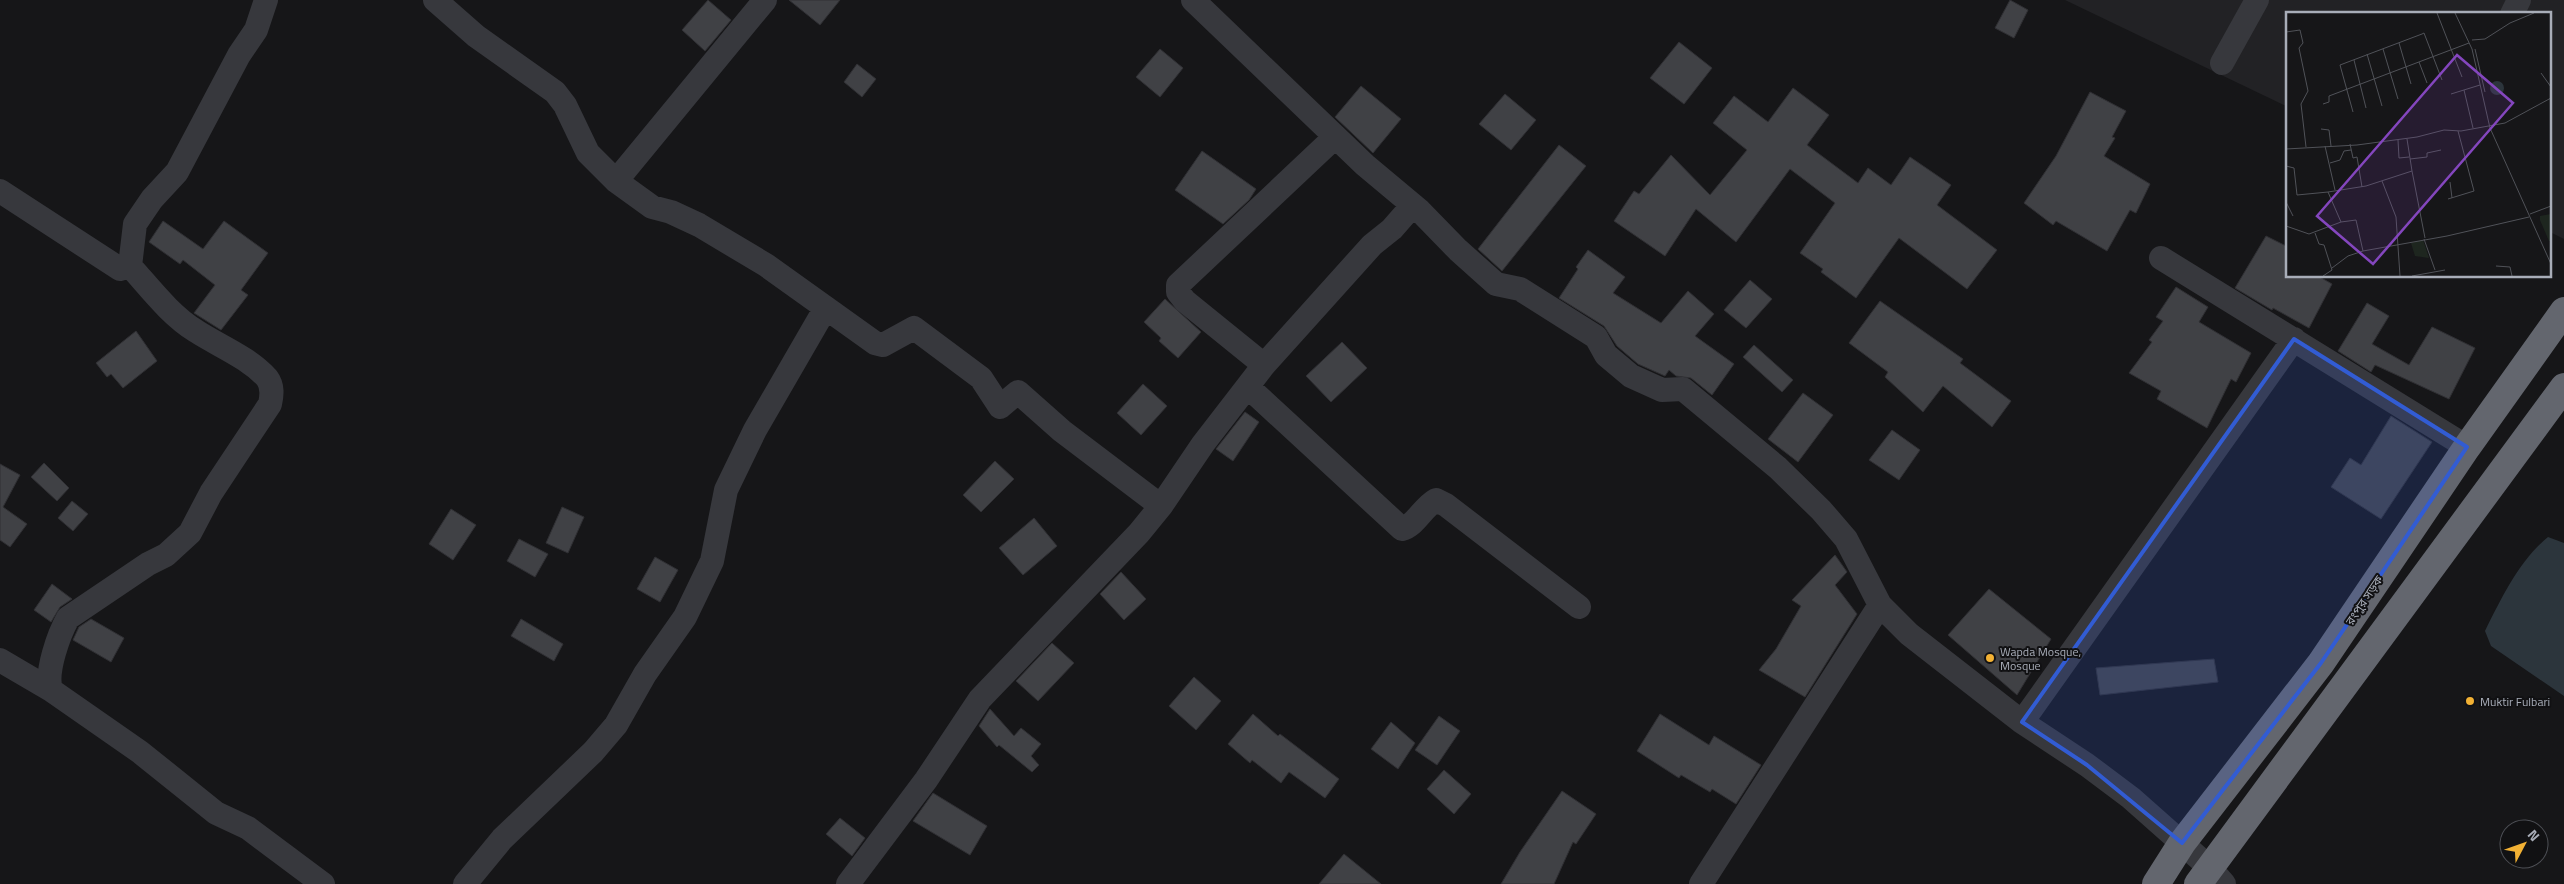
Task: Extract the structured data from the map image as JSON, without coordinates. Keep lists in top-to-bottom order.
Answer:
{
  "streets": {
    "highway": ["রংপুর সড়ক"]
  },
  "places": ["Wapda Mosque, Mosque", "Muktir Fulbari"],
  "north": "top right"
}
